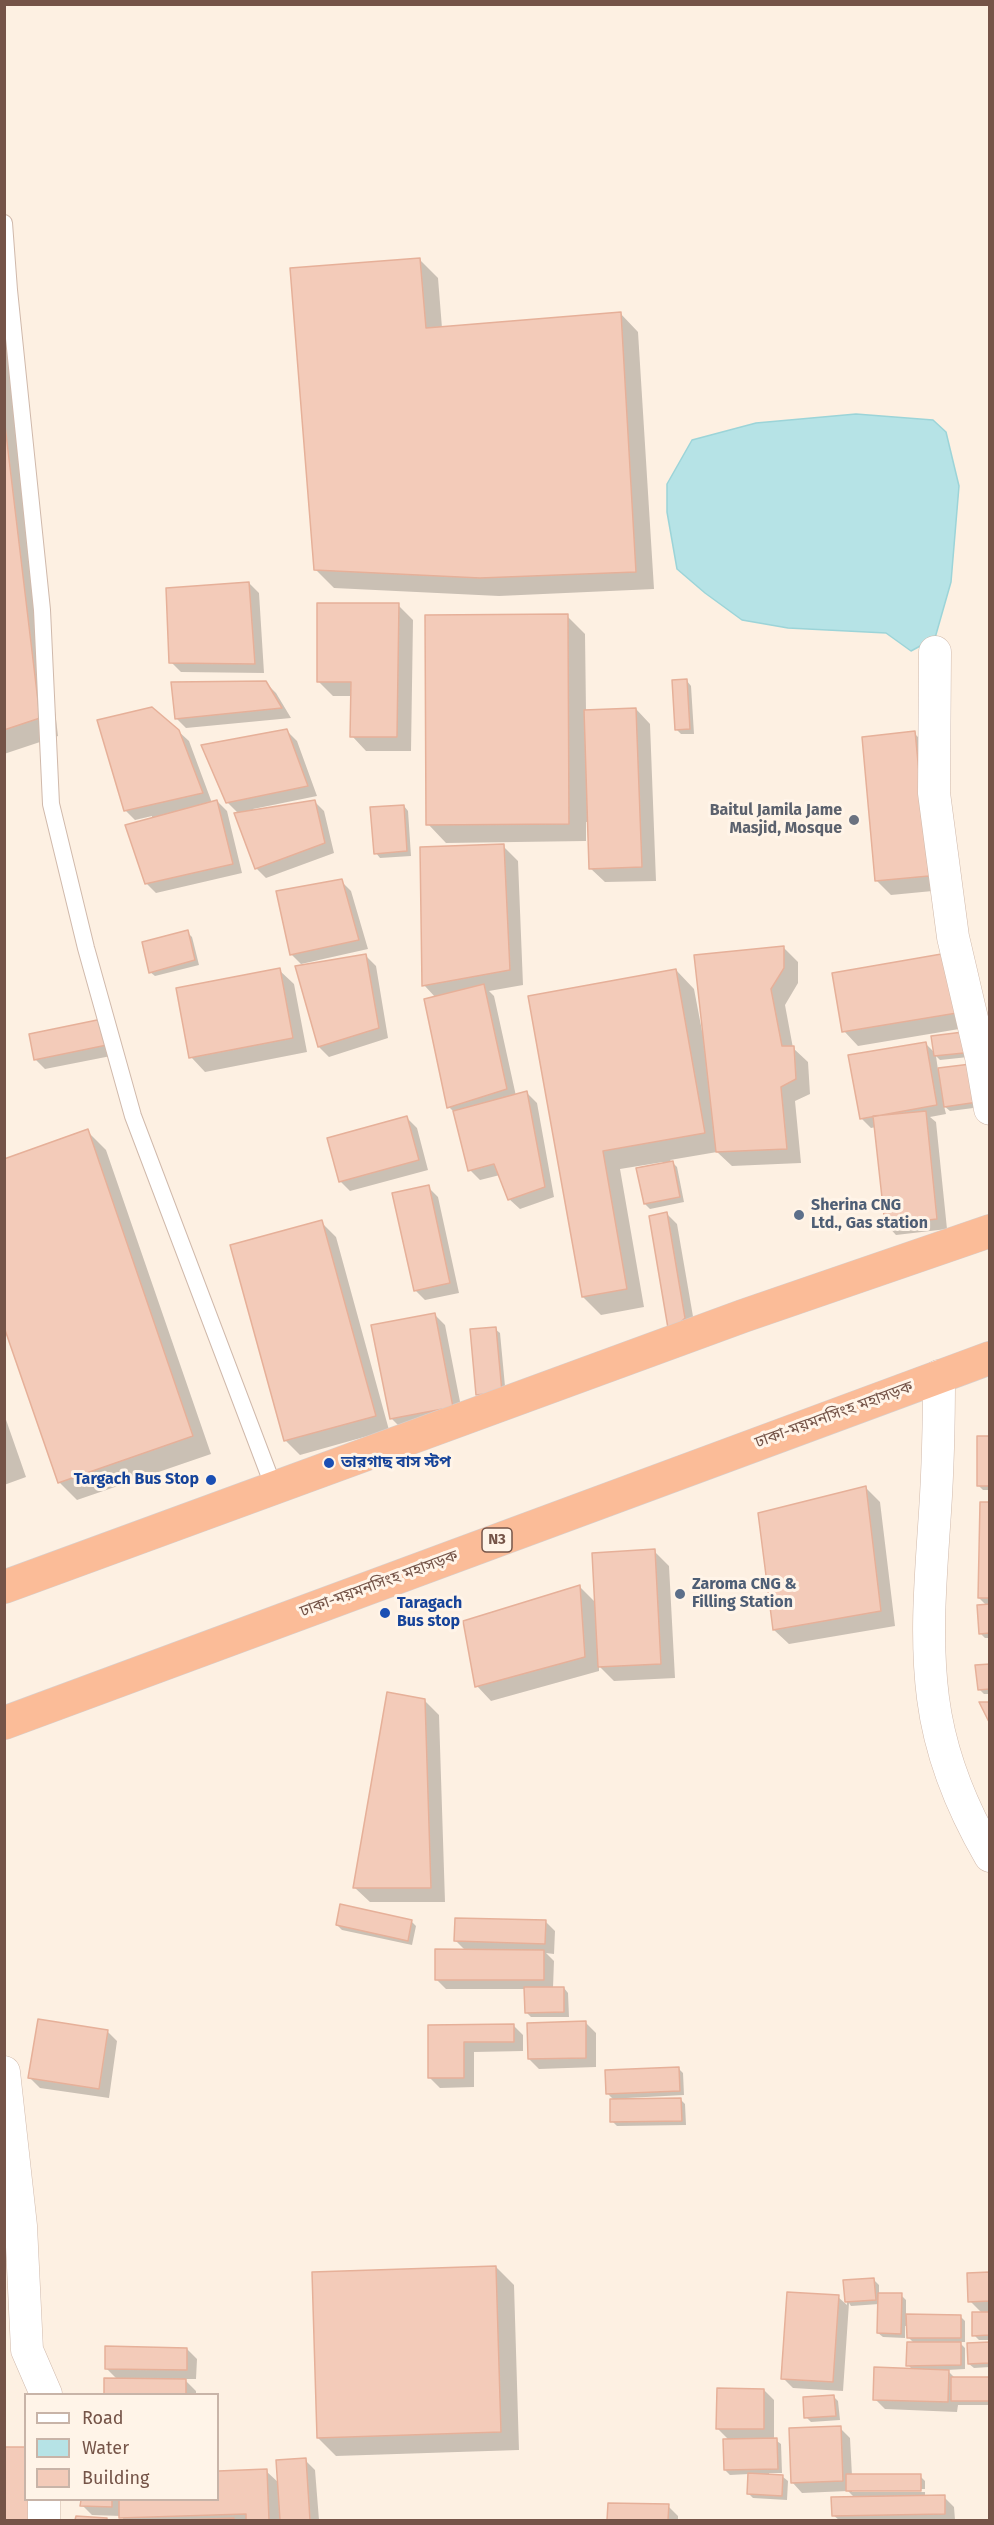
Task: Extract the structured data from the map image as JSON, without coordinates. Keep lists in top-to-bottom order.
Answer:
{
  "streets": {
    "highway": ["ঢাকা-ময়মনসিংহ মহাসড়ক", "N3"]
  },
  "places": [
    "Baitul Jamila Jame Masjid, Mosque",
    "Sherina CNG Ltd., Gas station",
    "তারগাছ বাস স্টপ",
    "Targach Bus Stop",
    "Zaroma CNG & Filling Station",
    "Taragach Bus stop"
  ],
  "legend": ["Road", "Water", "Building"]
}
